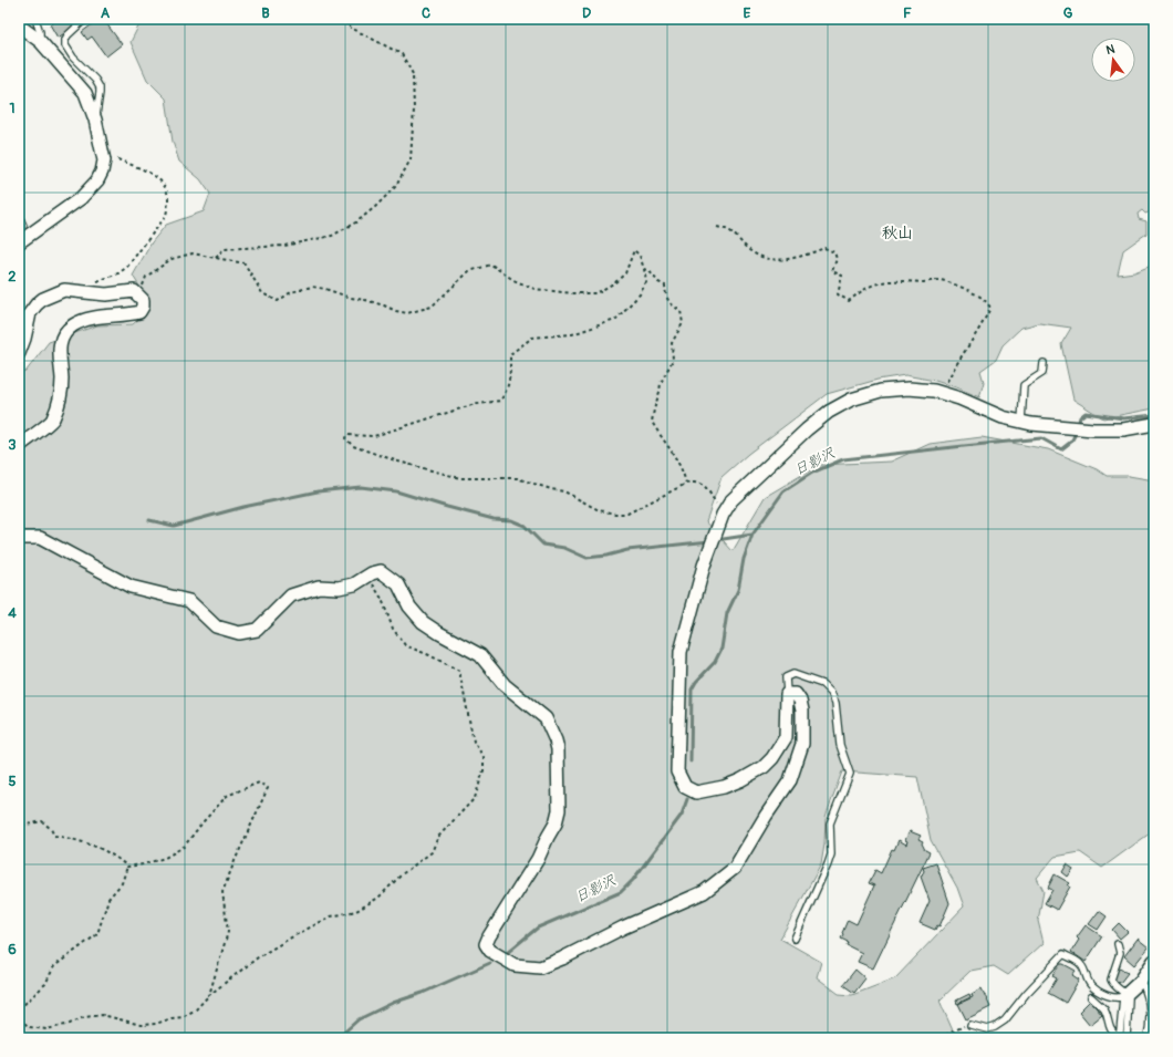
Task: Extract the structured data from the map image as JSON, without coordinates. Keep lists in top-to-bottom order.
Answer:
{
  "districts": ["秋山"],
  "water": ["日影沢"],
  "north": "top",
  "grid": {
    "columns": [
      "A",
      "B",
      "C",
      "D",
      "E",
      "F",
      "G"
    ],
    "rows": [
      "1",
      "2",
      "3",
      "4",
      "5",
      "6"
    ]
  }
}
